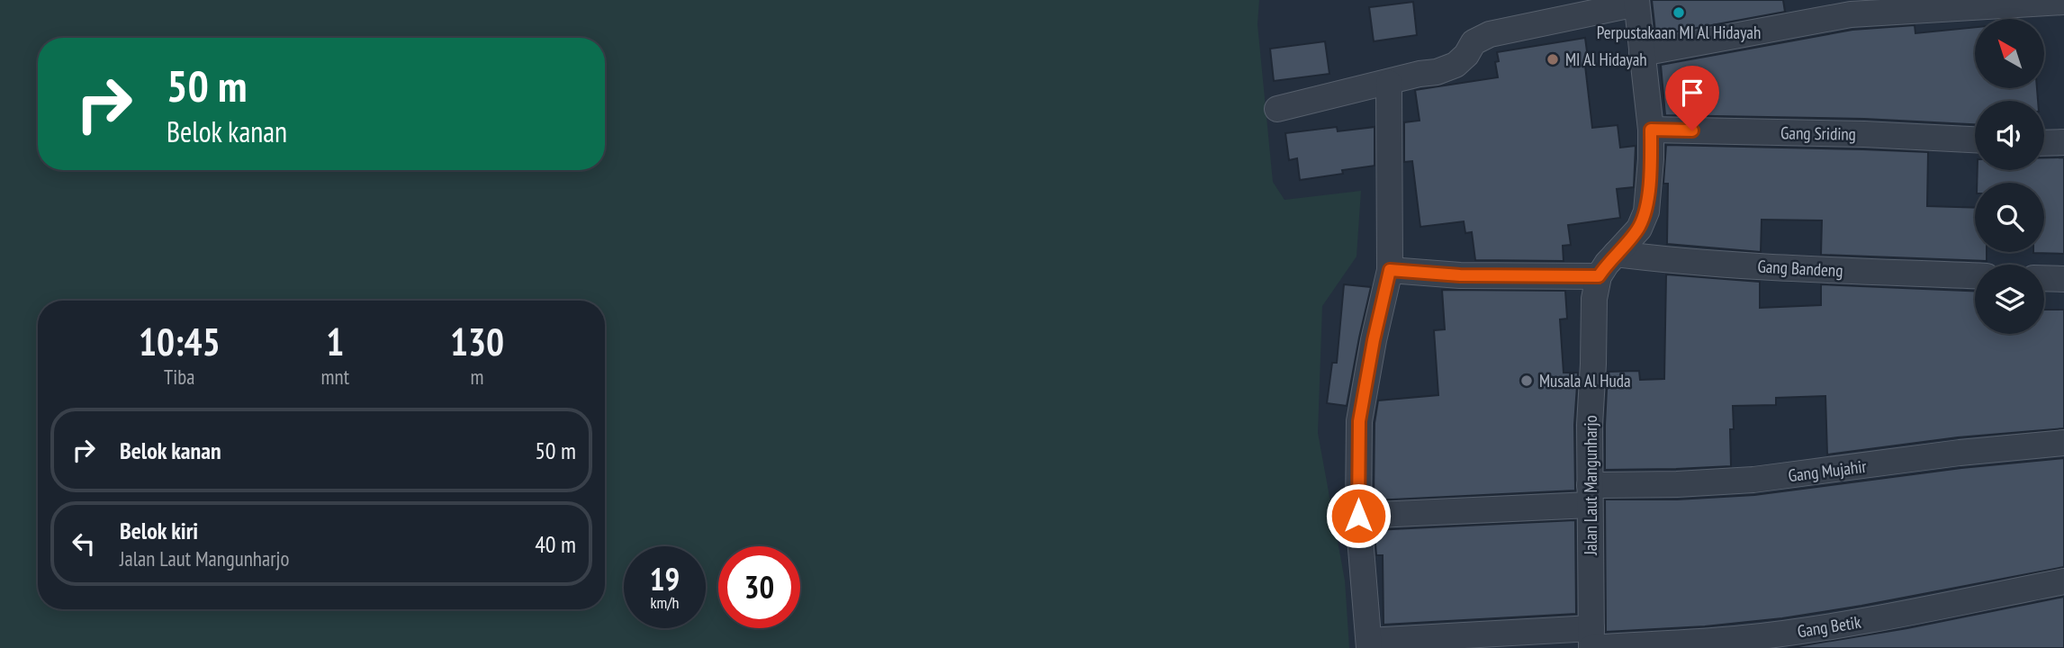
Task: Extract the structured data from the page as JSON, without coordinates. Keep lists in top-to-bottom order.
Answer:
{
  "streets": {
    "street": [
      "Gang Sriding",
      "Gang Bandeng",
      "Gang Mujahir",
      "Jalan Laut Mangunharjo",
      "Gang Betik"
    ]
  },
  "crossings": [
    ["Gang Sriding", "Jalan Laut Mangunharjo"],
    ["Gang Bandeng", "Jalan Laut Mangunharjo"],
    ["Gang Mujahir", "Jalan Laut Mangunharjo"],
    ["Jalan Laut Mangunharjo", "Gang Betik"]
  ],
  "places": ["Perpustakaan MI Al Hidayah", "MI Al Hidayah", "Musala Al Huda"],
  "north": "top left",
  "page": {
    "turn": ["50 m", "Belok kanan"],
    "eta": [
      "10:45",
      "Tiba",
      "1",
      "mnt",
      "130",
      "m"
    ],
    "list": [
      {
        "name": "Belok kanan",
        "value": "50 m"
      },
      {
        "name": "Belok kiri",
        "note": "Jalan Laut Mangunharjo",
        "value": "40 m"
      }
    ],
    "speed": "19 km/h",
    "limit": "30"
  }
}
